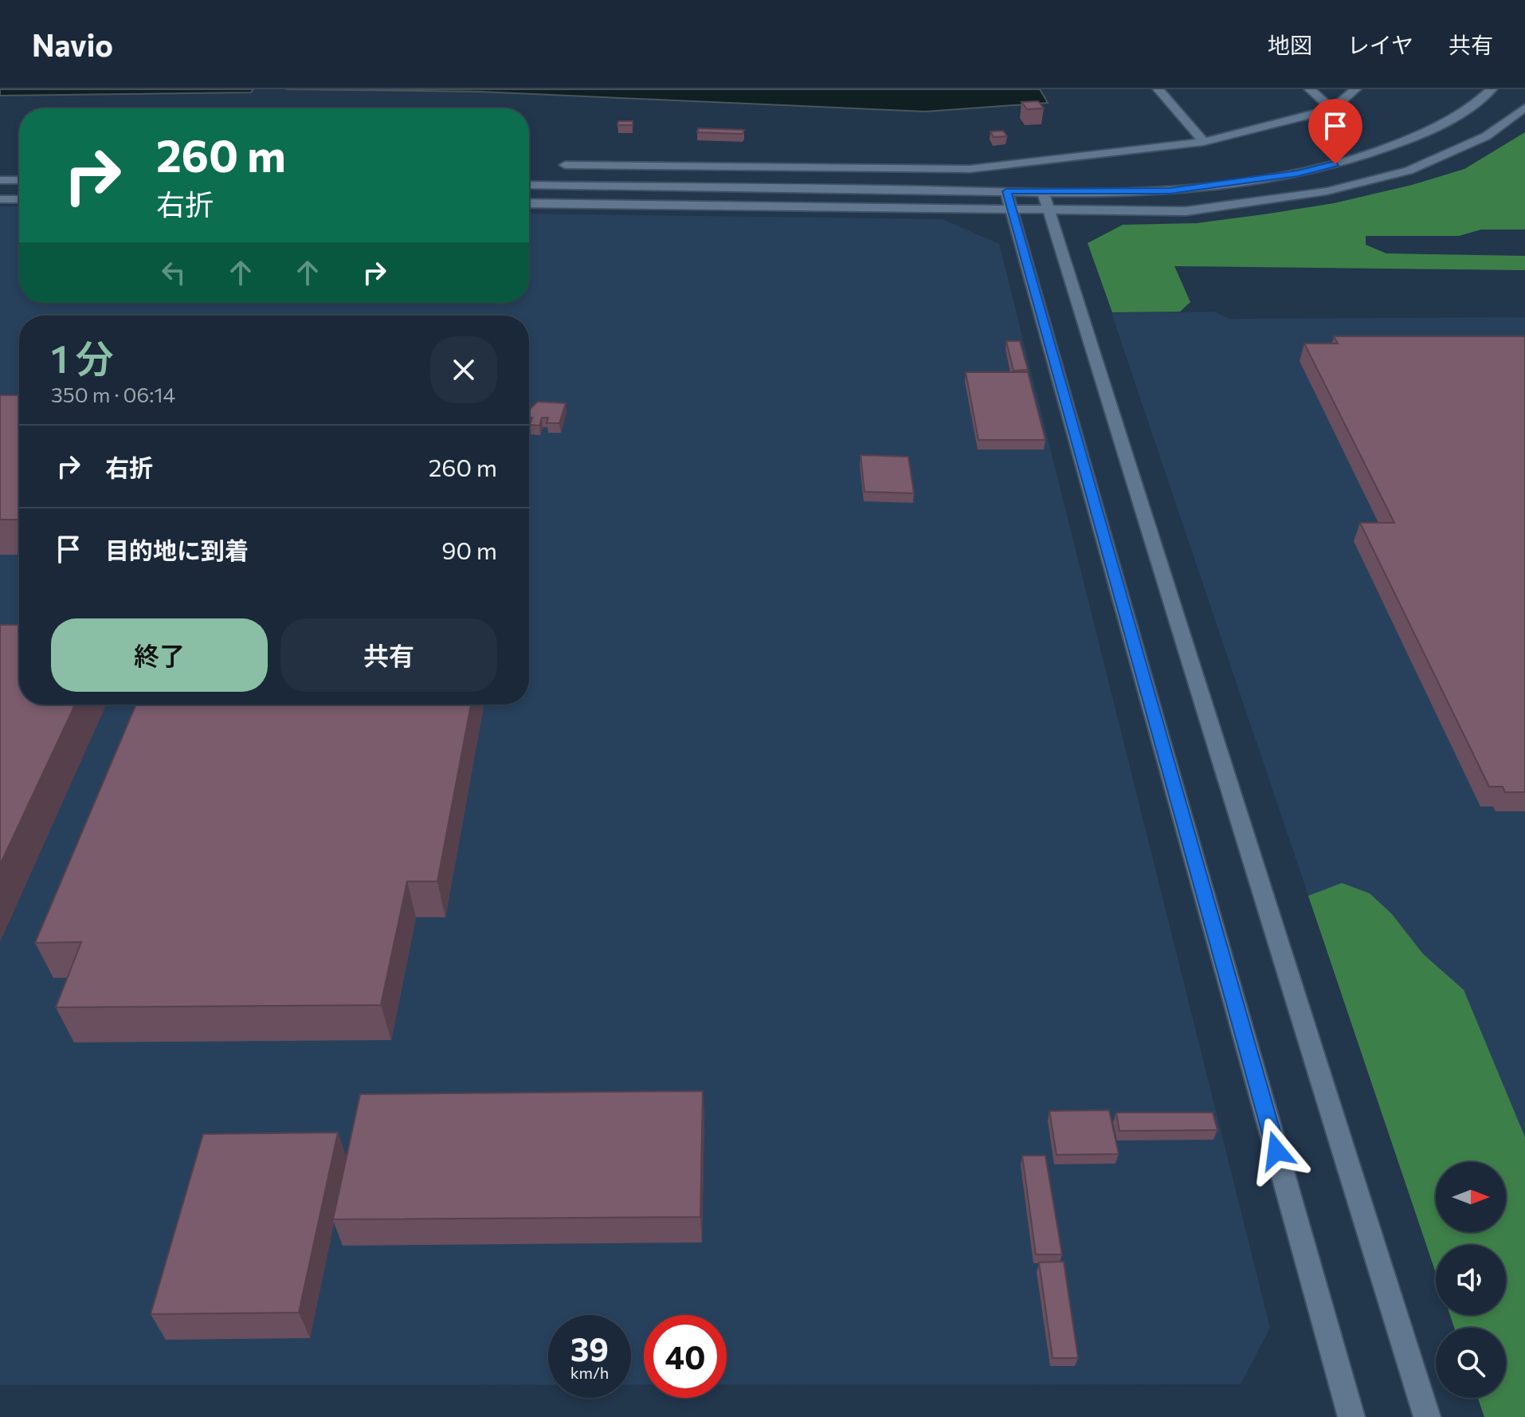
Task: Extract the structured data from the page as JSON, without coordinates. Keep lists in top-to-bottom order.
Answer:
{
  "north": "right",
  "page": {
    "header": "Navio",
    "nav": ["地図", "レイヤ", "共有"],
    "turn": ["260 m", "右折"],
    "heading": ["1 分", "350 m · 06:14"],
    "list": [
      {
        "name": "右折",
        "value": "260 m"
      },
      {
        "name": "目的地に到着",
        "value": "90 m"
      }
    ],
    "buttons": ["終了", "共有"],
    "speed": "39 km/h",
    "limit": "40"
  }
}
